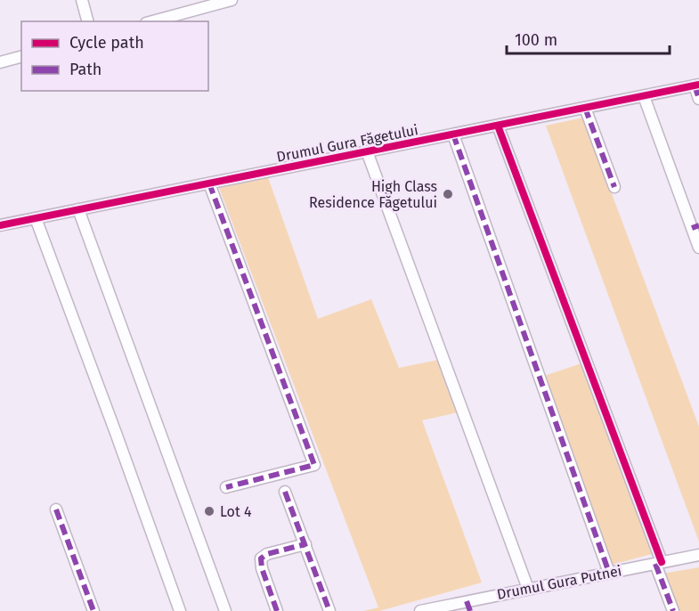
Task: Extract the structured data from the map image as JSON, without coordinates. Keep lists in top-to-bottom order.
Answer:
{
  "streets": {
    "street": ["Drumul Gura Făgetului", "Drumul Gura Putnei"]
  },
  "places": ["High Class Residence Făgetului", "Lot 4"],
  "legend": ["Cycle path", "Path"],
  "scale_bar": "100 m"
}
